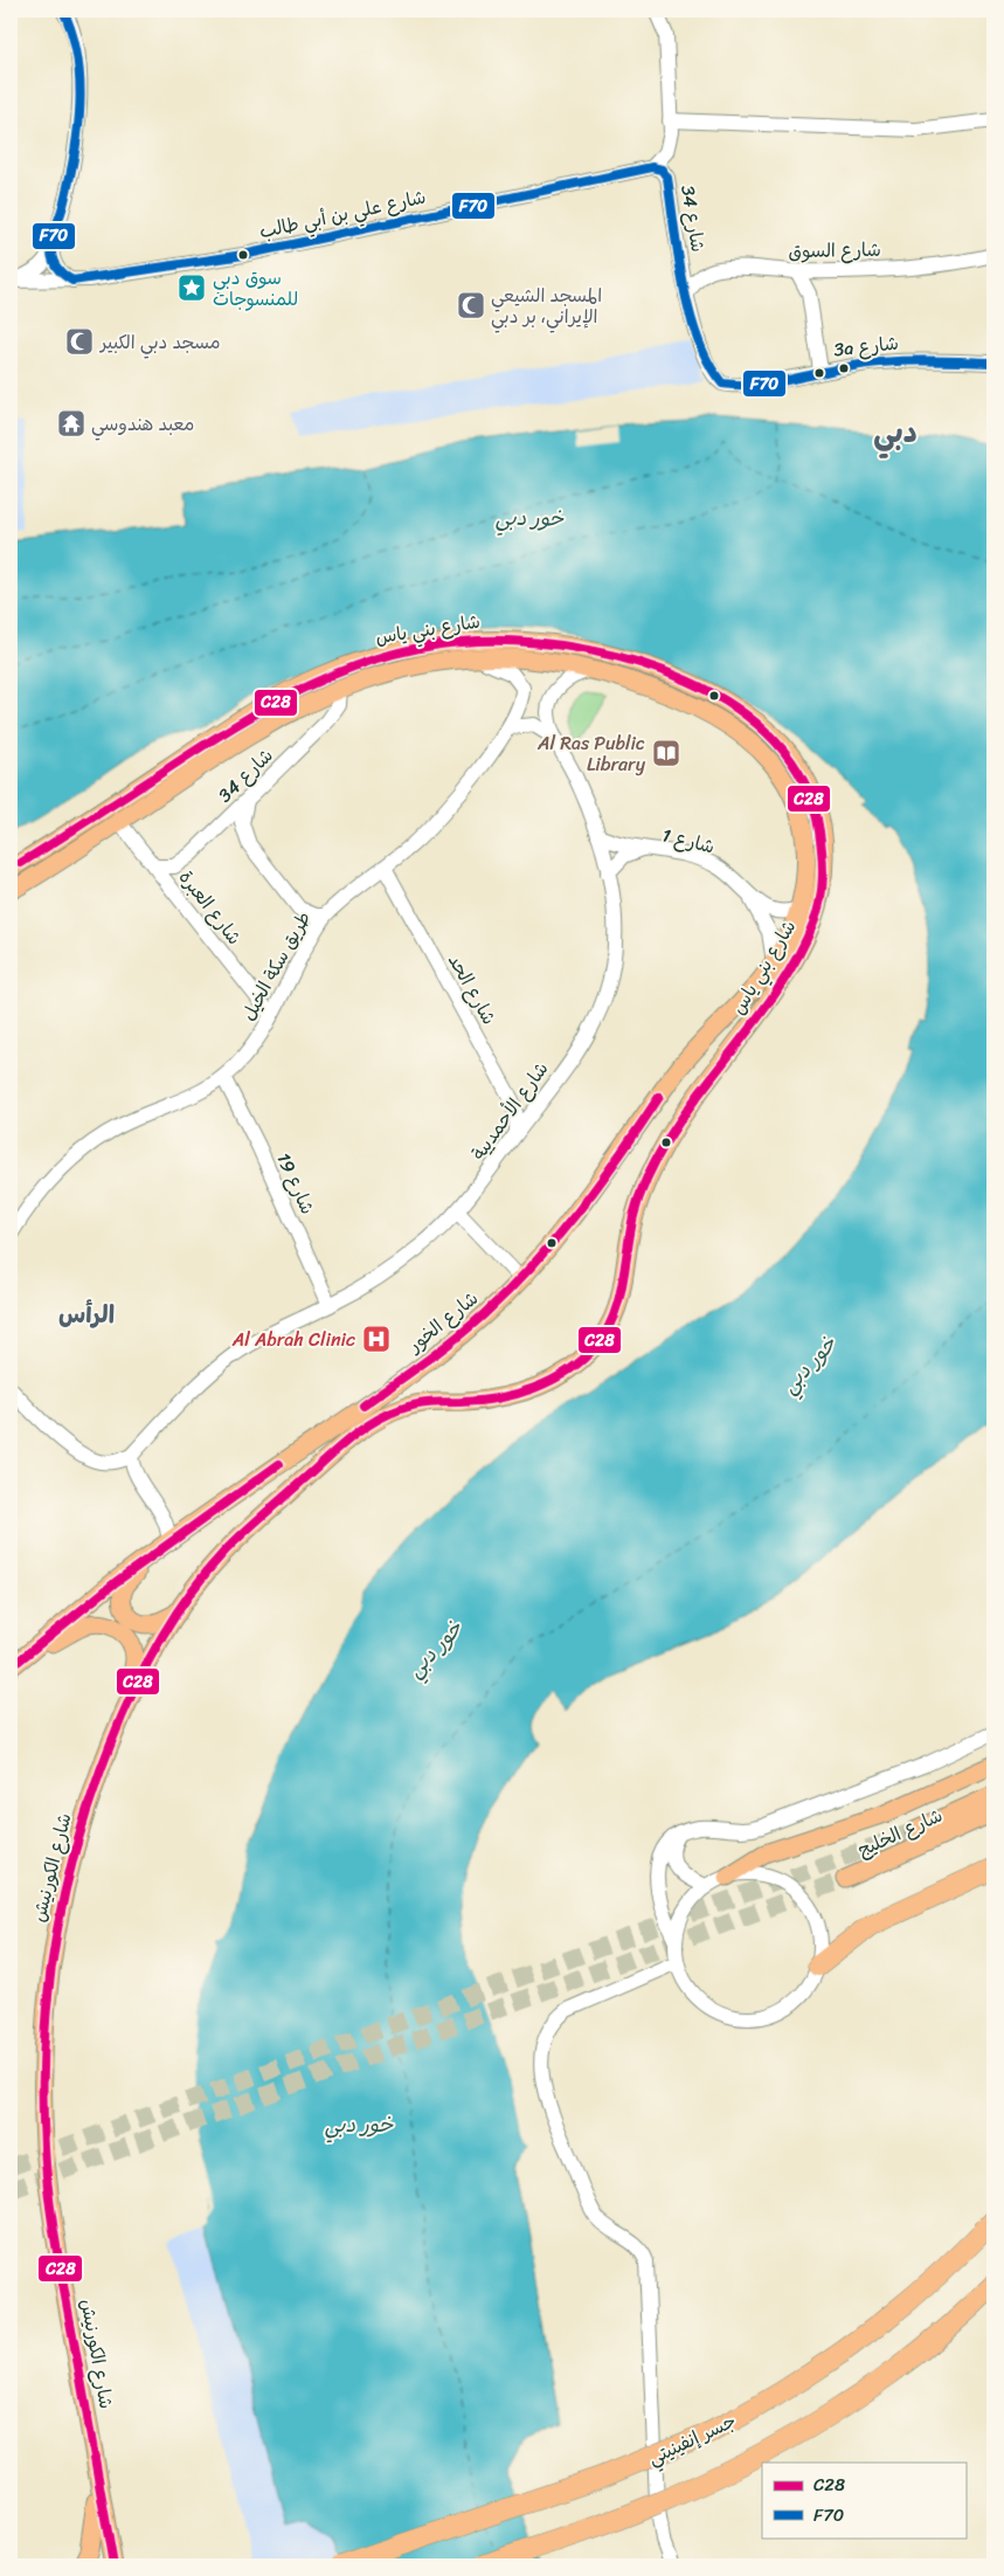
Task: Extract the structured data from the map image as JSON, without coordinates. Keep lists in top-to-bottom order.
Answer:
{
  "streets": {
    "highway": ["جسر إنفينيتي"],
    "main road": [
      "شارع بني ياس",
      "شارع الخور",
      "شارع الخليج",
      "شارع الكورنيش"
    ],
    "street": [
      "شارع علي بن أبي طالب",
      "شارع 34",
      "شارع السوق",
      "3a شارع",
      "شارع 1",
      "شارع العبرة",
      "طريق سكة الخيل",
      "شارع الحد",
      "شارع الأحمديية",
      "شارع 19"
    ]
  },
  "crossings": [
    ["شارع علي بن أبي طالب", "شارع 34"],
    ["شارع 34", "شارع السوق"],
    ["شارع 34", "3a شارع"],
    ["شارع 34", "شارع بني ياس"],
    ["شارع 34", "شارع العبرة"],
    ["شارع السوق", "3a شارع"],
    ["شارع بني ياس", "شارع 1"],
    ["شارع بني ياس", "شارع العبرة"],
    ["شارع بني ياس", "طريق سكة الخيل"],
    ["شارع بني ياس", "شارع الأحمديية"],
    ["شارع بني ياس", "شارع الخور"],
    ["شارع بني ياس", "شارع الكورنيش"],
    ["شارع 1", "شارع الأحمديية"],
    ["شارع 1", "شارع الخور"],
    ["شارع العبرة", "طريق سكة الخيل"],
    ["طريق سكة الخيل", "شارع الحد"],
    ["طريق سكة الخيل", "شارع 19"],
    ["شارع الحد", "شارع الأحمديية"],
    ["شارع الأحمديية", "شارع 19"]
  ],
  "districts": ["دبي", "الرأس"],
  "water": ["خور دبي"],
  "places": {
    "place": ["سوق دبي للمنسوجات"],
    "mosque": ["المسجد الشيعي الإيراني، بر دبي", "مسجد دبي الكبير"],
    "temple": ["معبد هندوسي"],
    "library": ["Al Ras Public Library"],
    "hospital": ["Al Abrah Clinic"]
  },
  "lines": ["transit line F70", "transit line C28"],
  "legend": ["C28", "F70"]
}
